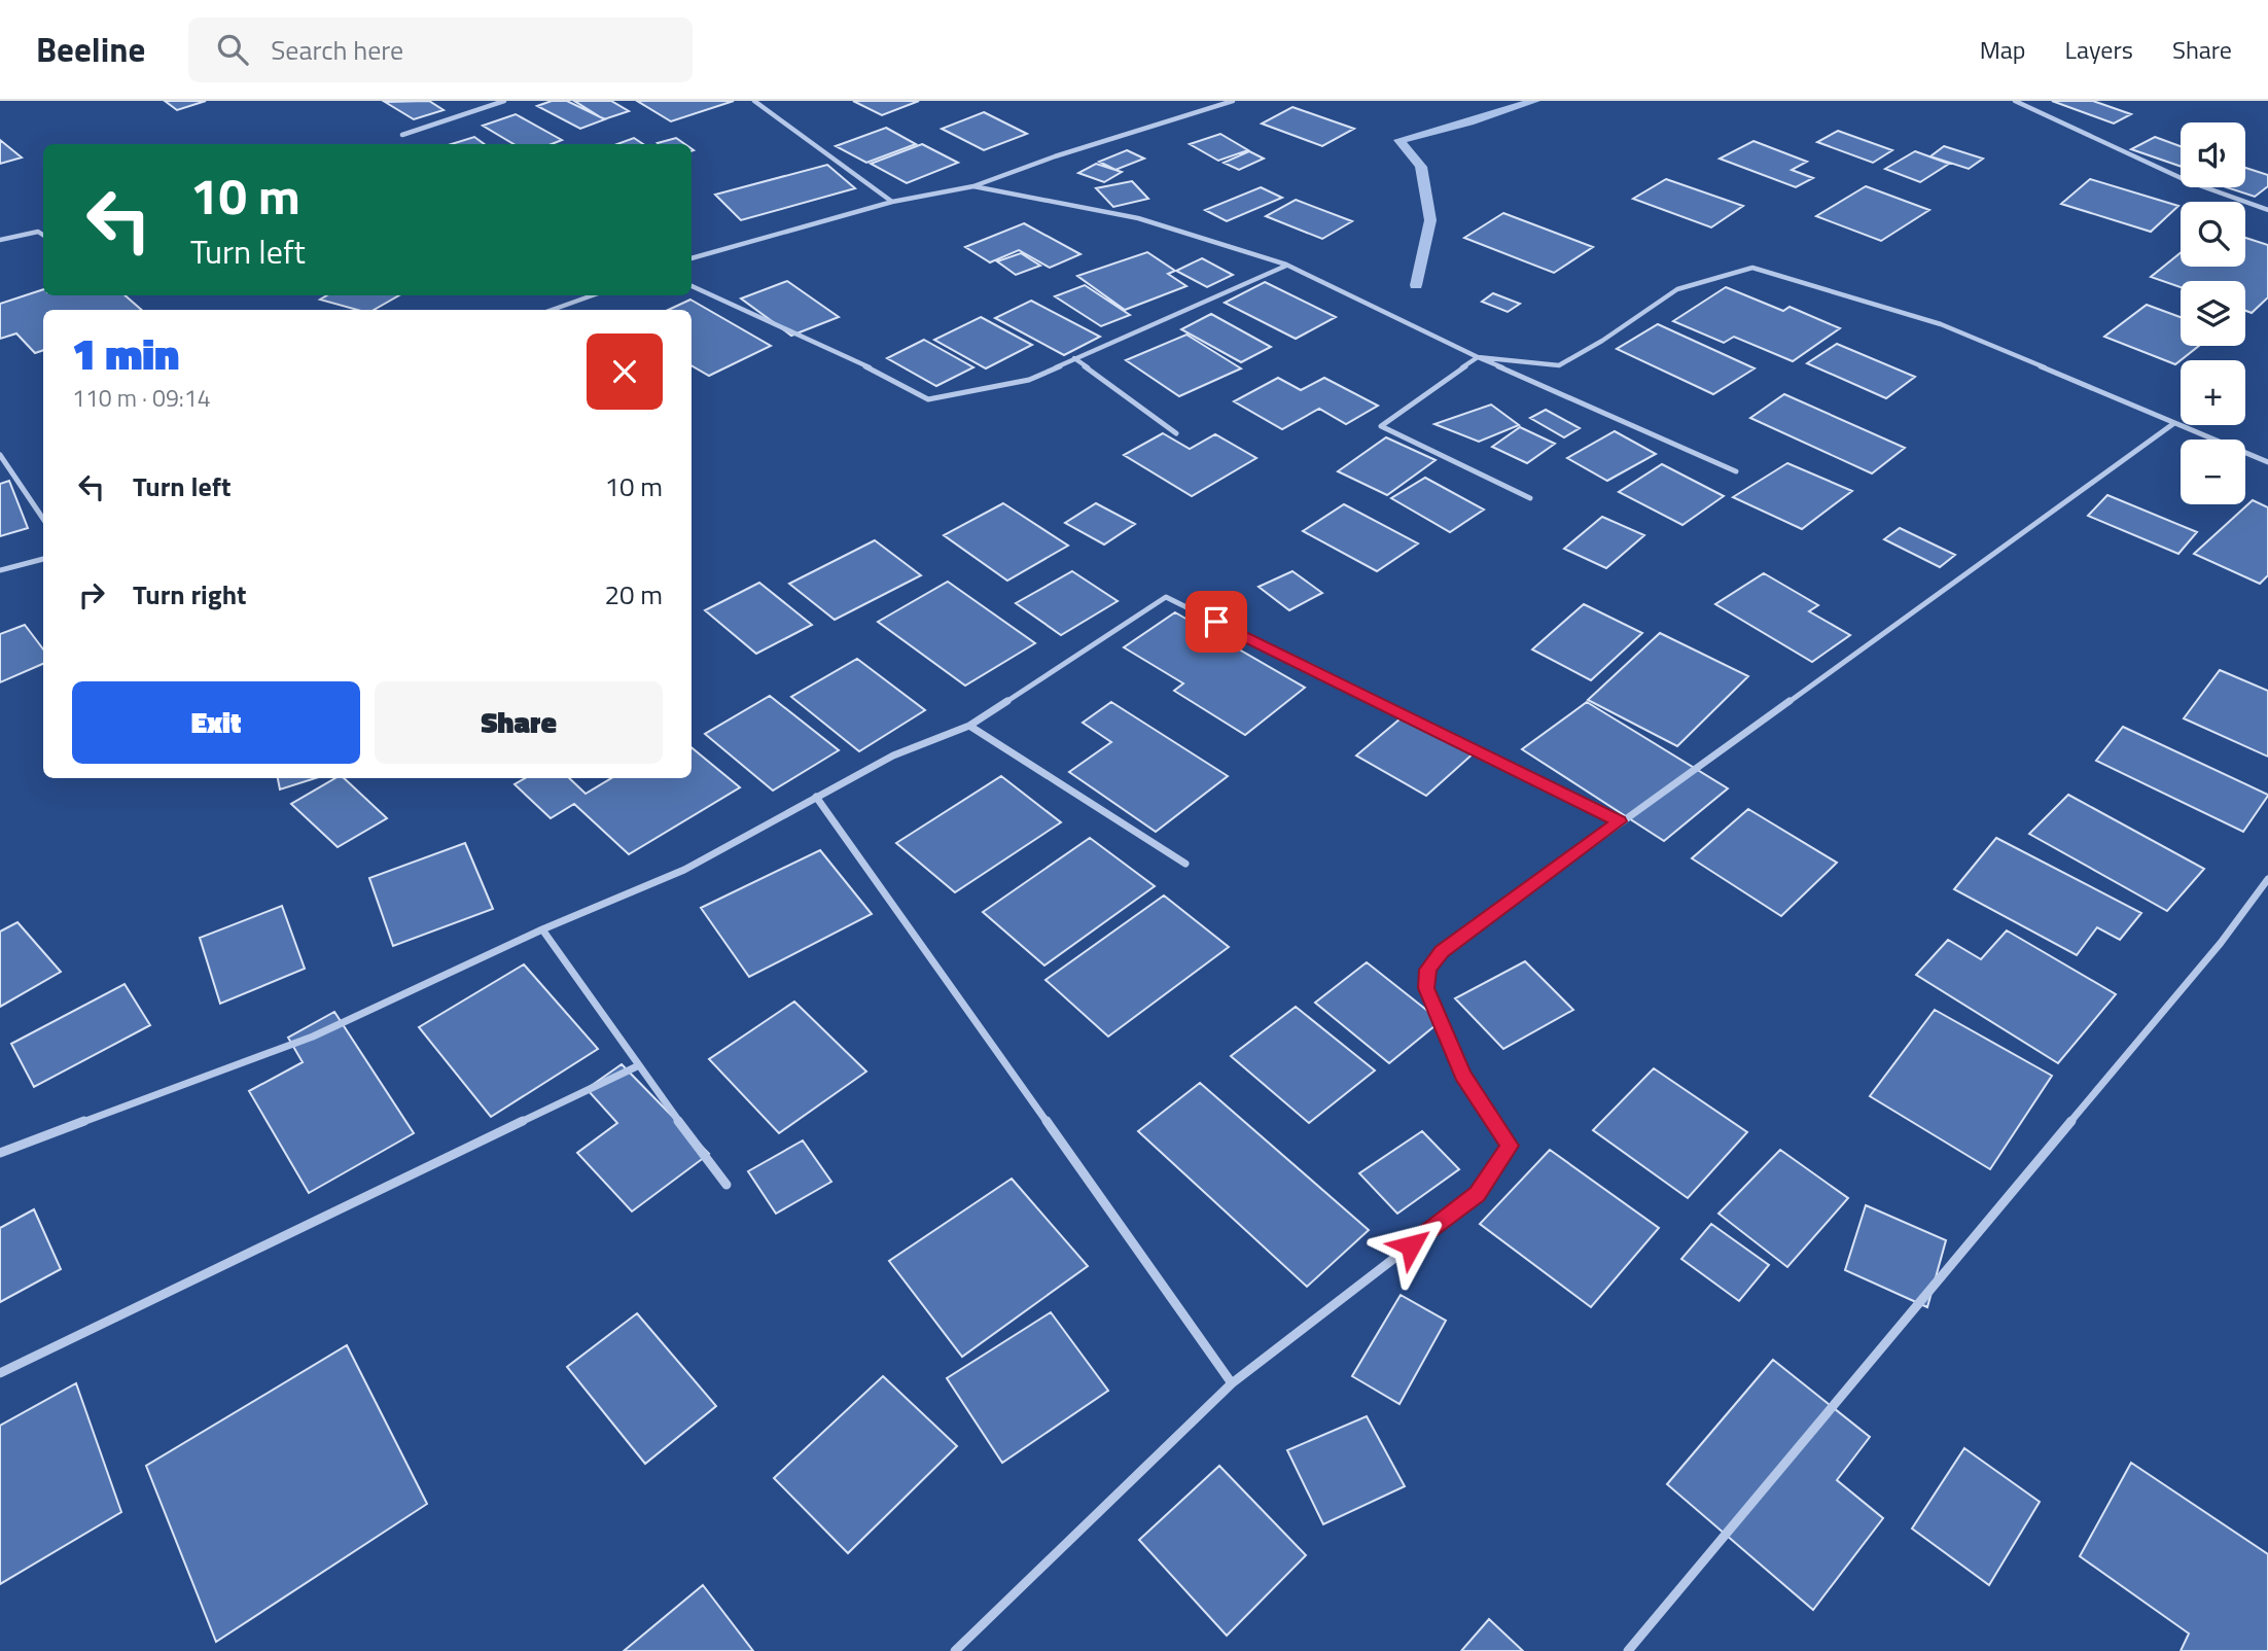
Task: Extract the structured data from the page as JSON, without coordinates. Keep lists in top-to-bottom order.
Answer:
{
  "page": {
    "header": "Beeline",
    "search": "Search here",
    "nav": ["Map", "Layers", "Share"],
    "map_buttons": ["+", "−"],
    "turn": ["10 m", "Turn left"],
    "heading": ["1 min", "110 m · 09:14"],
    "list": [
      {
        "name": "Turn left",
        "value": "10 m"
      },
      {
        "name": "Turn right",
        "value": "20 m"
      }
    ],
    "buttons": ["Exit", "Share"]
  }
}
